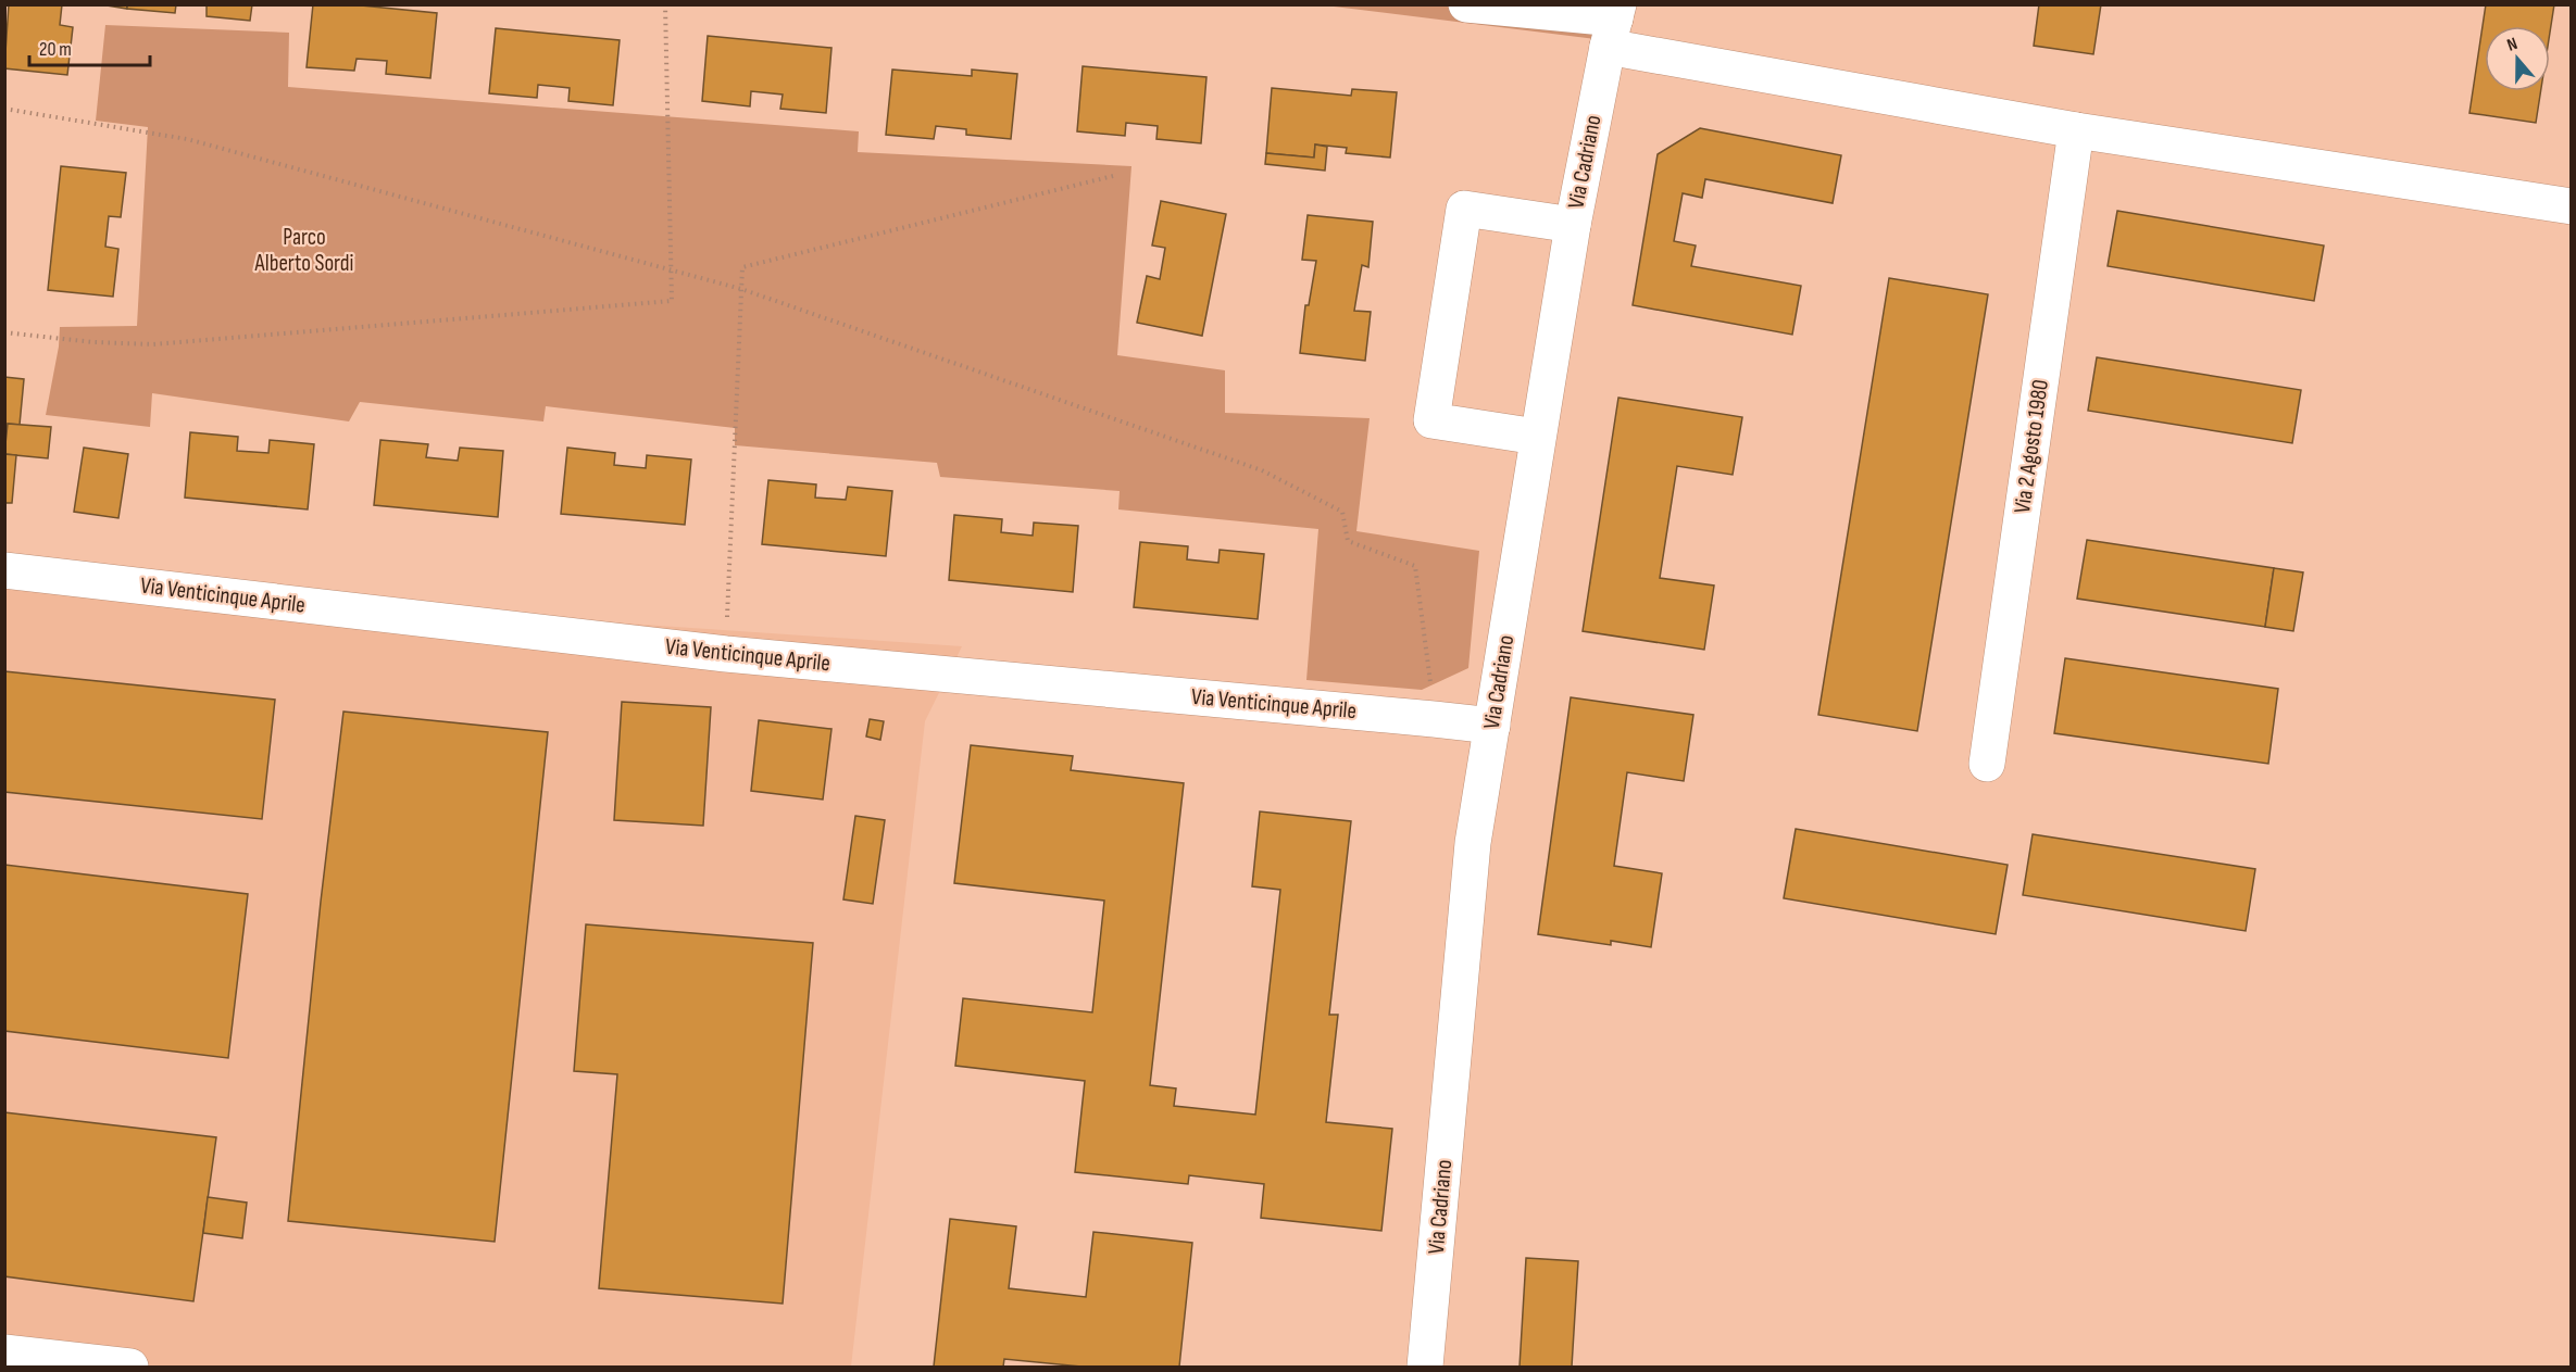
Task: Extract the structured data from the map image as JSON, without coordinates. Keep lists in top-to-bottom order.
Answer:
{
  "streets": {
    "street": ["Via Cadriano", "Via 2 Agosto 1980", "Via Venticinque Aprile"]
  },
  "crossings": [
    ["Via Cadriano", "Via Venticinque Aprile"]
  ],
  "parks": ["Parco Alberto Sordi"],
  "scale_bar": "20 m",
  "north": "top"
}
